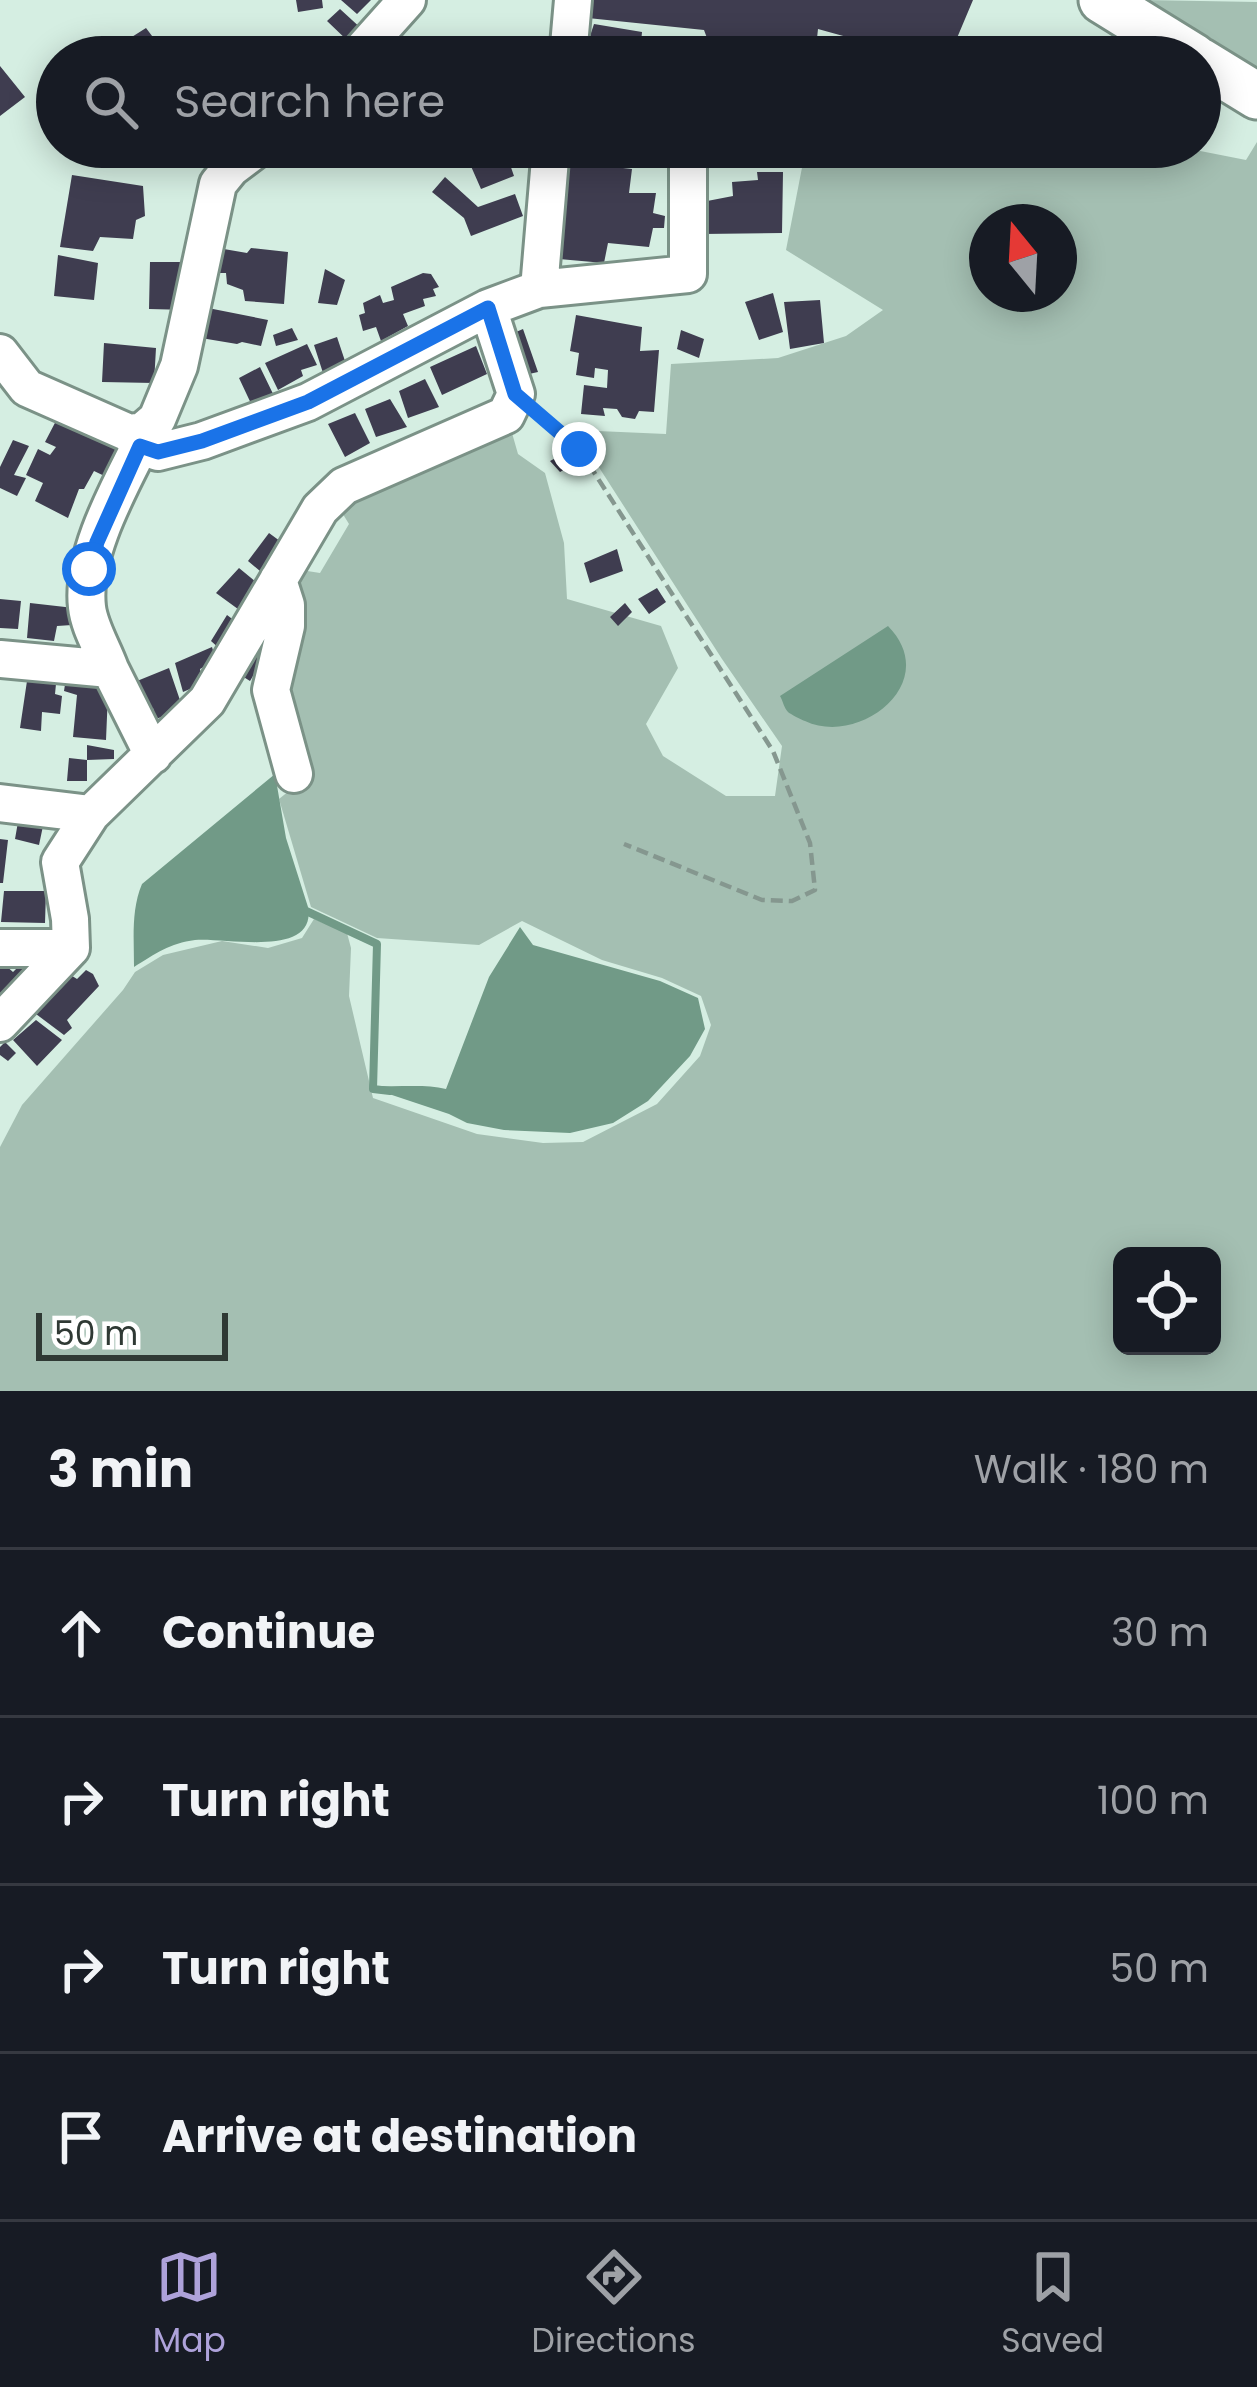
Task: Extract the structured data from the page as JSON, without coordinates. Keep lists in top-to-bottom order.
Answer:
{
  "scale_bar": "50 m",
  "north": "top",
  "page": {
    "search": "Search here",
    "scale": "50 m",
    "heading": ["3 min", "Walk · 180 m"],
    "list": [
      ["Continue", "30 m"],
      ["Turn right", "100 m"],
      ["Turn right", "50 m"],
      "Arrive at destination"
    ],
    "nav": ["Map", "Directions", "Saved"]
  }
}
